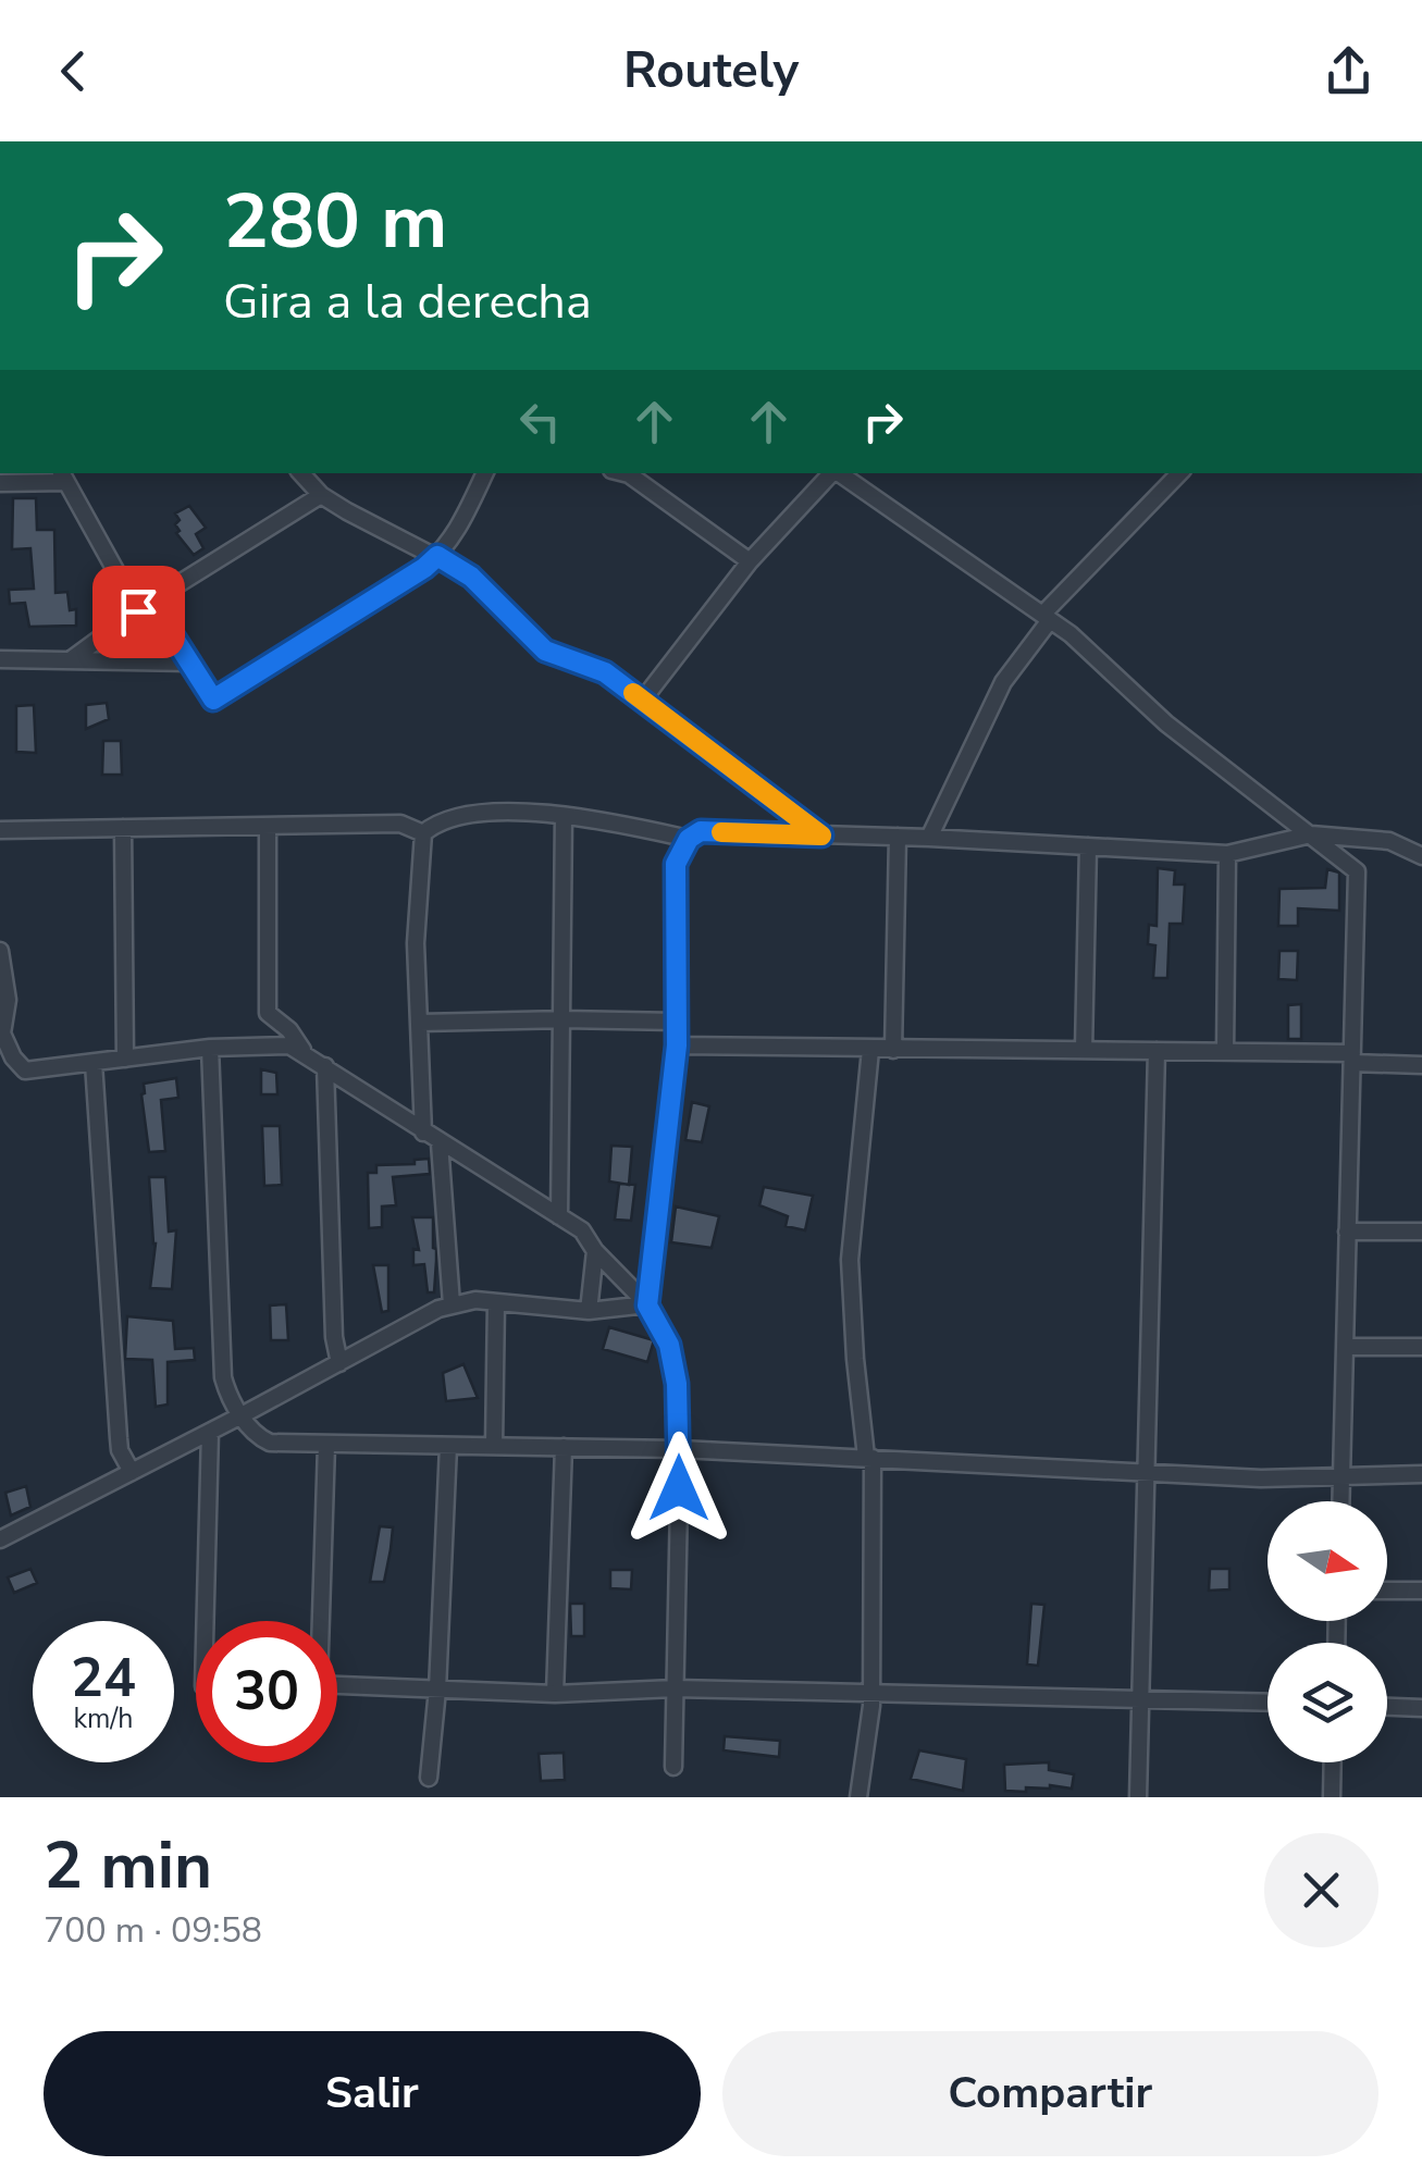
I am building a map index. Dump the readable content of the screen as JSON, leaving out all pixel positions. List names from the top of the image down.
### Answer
{
  "north": "right",
  "page": {
    "header": "Routely",
    "turn": ["280 m", "Gira a la derecha"],
    "speed": "24 km/h",
    "limit": "30",
    "heading": ["2 min", "700 m · 09:58"],
    "buttons": ["Salir", "Compartir"]
  }
}
